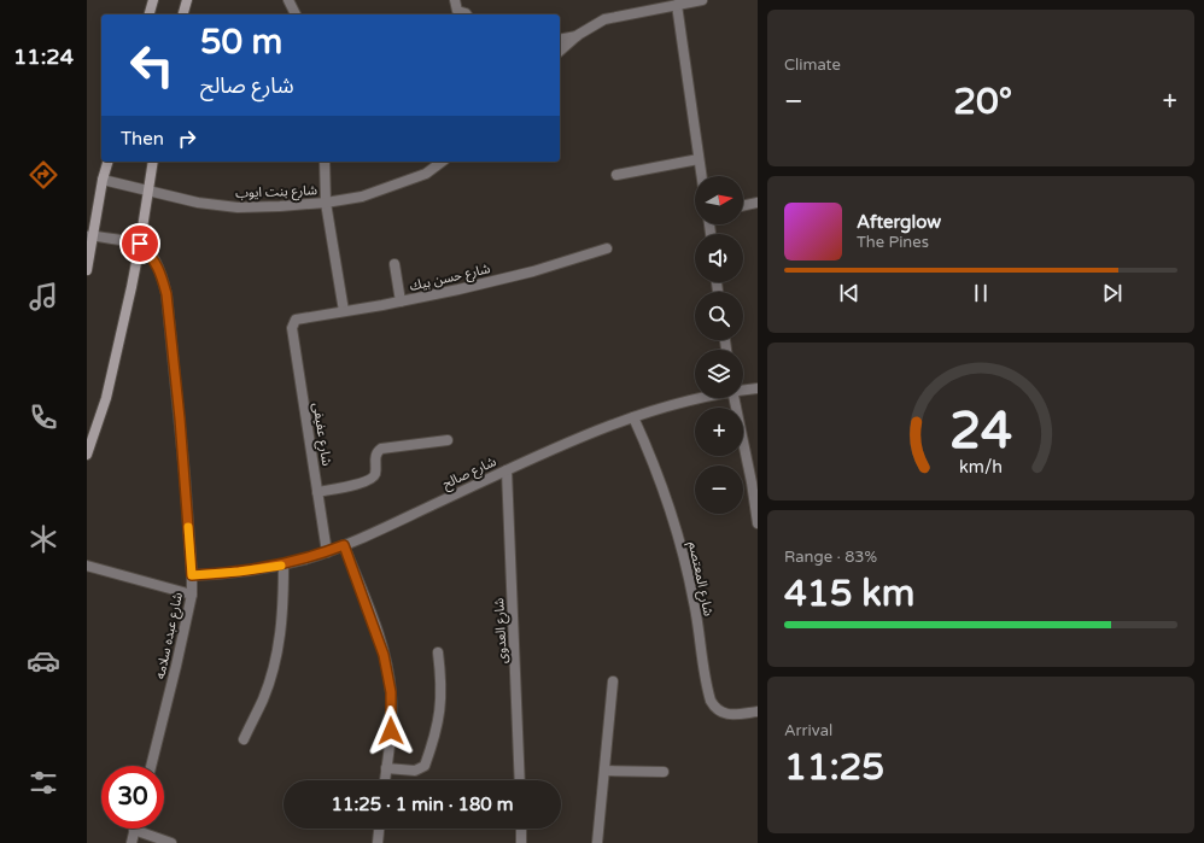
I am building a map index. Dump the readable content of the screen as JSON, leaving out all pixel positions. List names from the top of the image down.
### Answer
{
  "streets": {
    "street": [
      "شارع بنت ايوب",
      "شارع حسن بيك",
      "شارع عفيفى",
      "شارع صالح",
      "شارع المعتصم",
      "شارع العدوى",
      "شارع عبده سلامه"
    ]
  },
  "crossings": [
    ["شارع حسن بيك", "شارع عفيفى"],
    ["شارع عفيفى", "شارع صالح"],
    ["شارع صالح", "شارع المعتصم"],
    ["شارع صالح", "شارع العدوى"],
    ["شارع صالح", "شارع عبده سلامه"]
  ],
  "north": "right",
  "page": {
    "tabs": "11:24",
    "tile": [
      "Climate",
      ["Range · 83%", "415 km"],
      ["Arrival", "11:25"]
    ],
    "turn": ["50 m", "شارع صالح"],
    "heat": ["−", "20°", "+"],
    "then": "Then",
    "map_buttons": ["+", "−"],
    "song": ["Afterglow", "The Pines"],
    "limit": "30",
    "trip": "11:25 · 1 min · 180 m",
    "gauge": ["24", "km/h"]
  }
}
